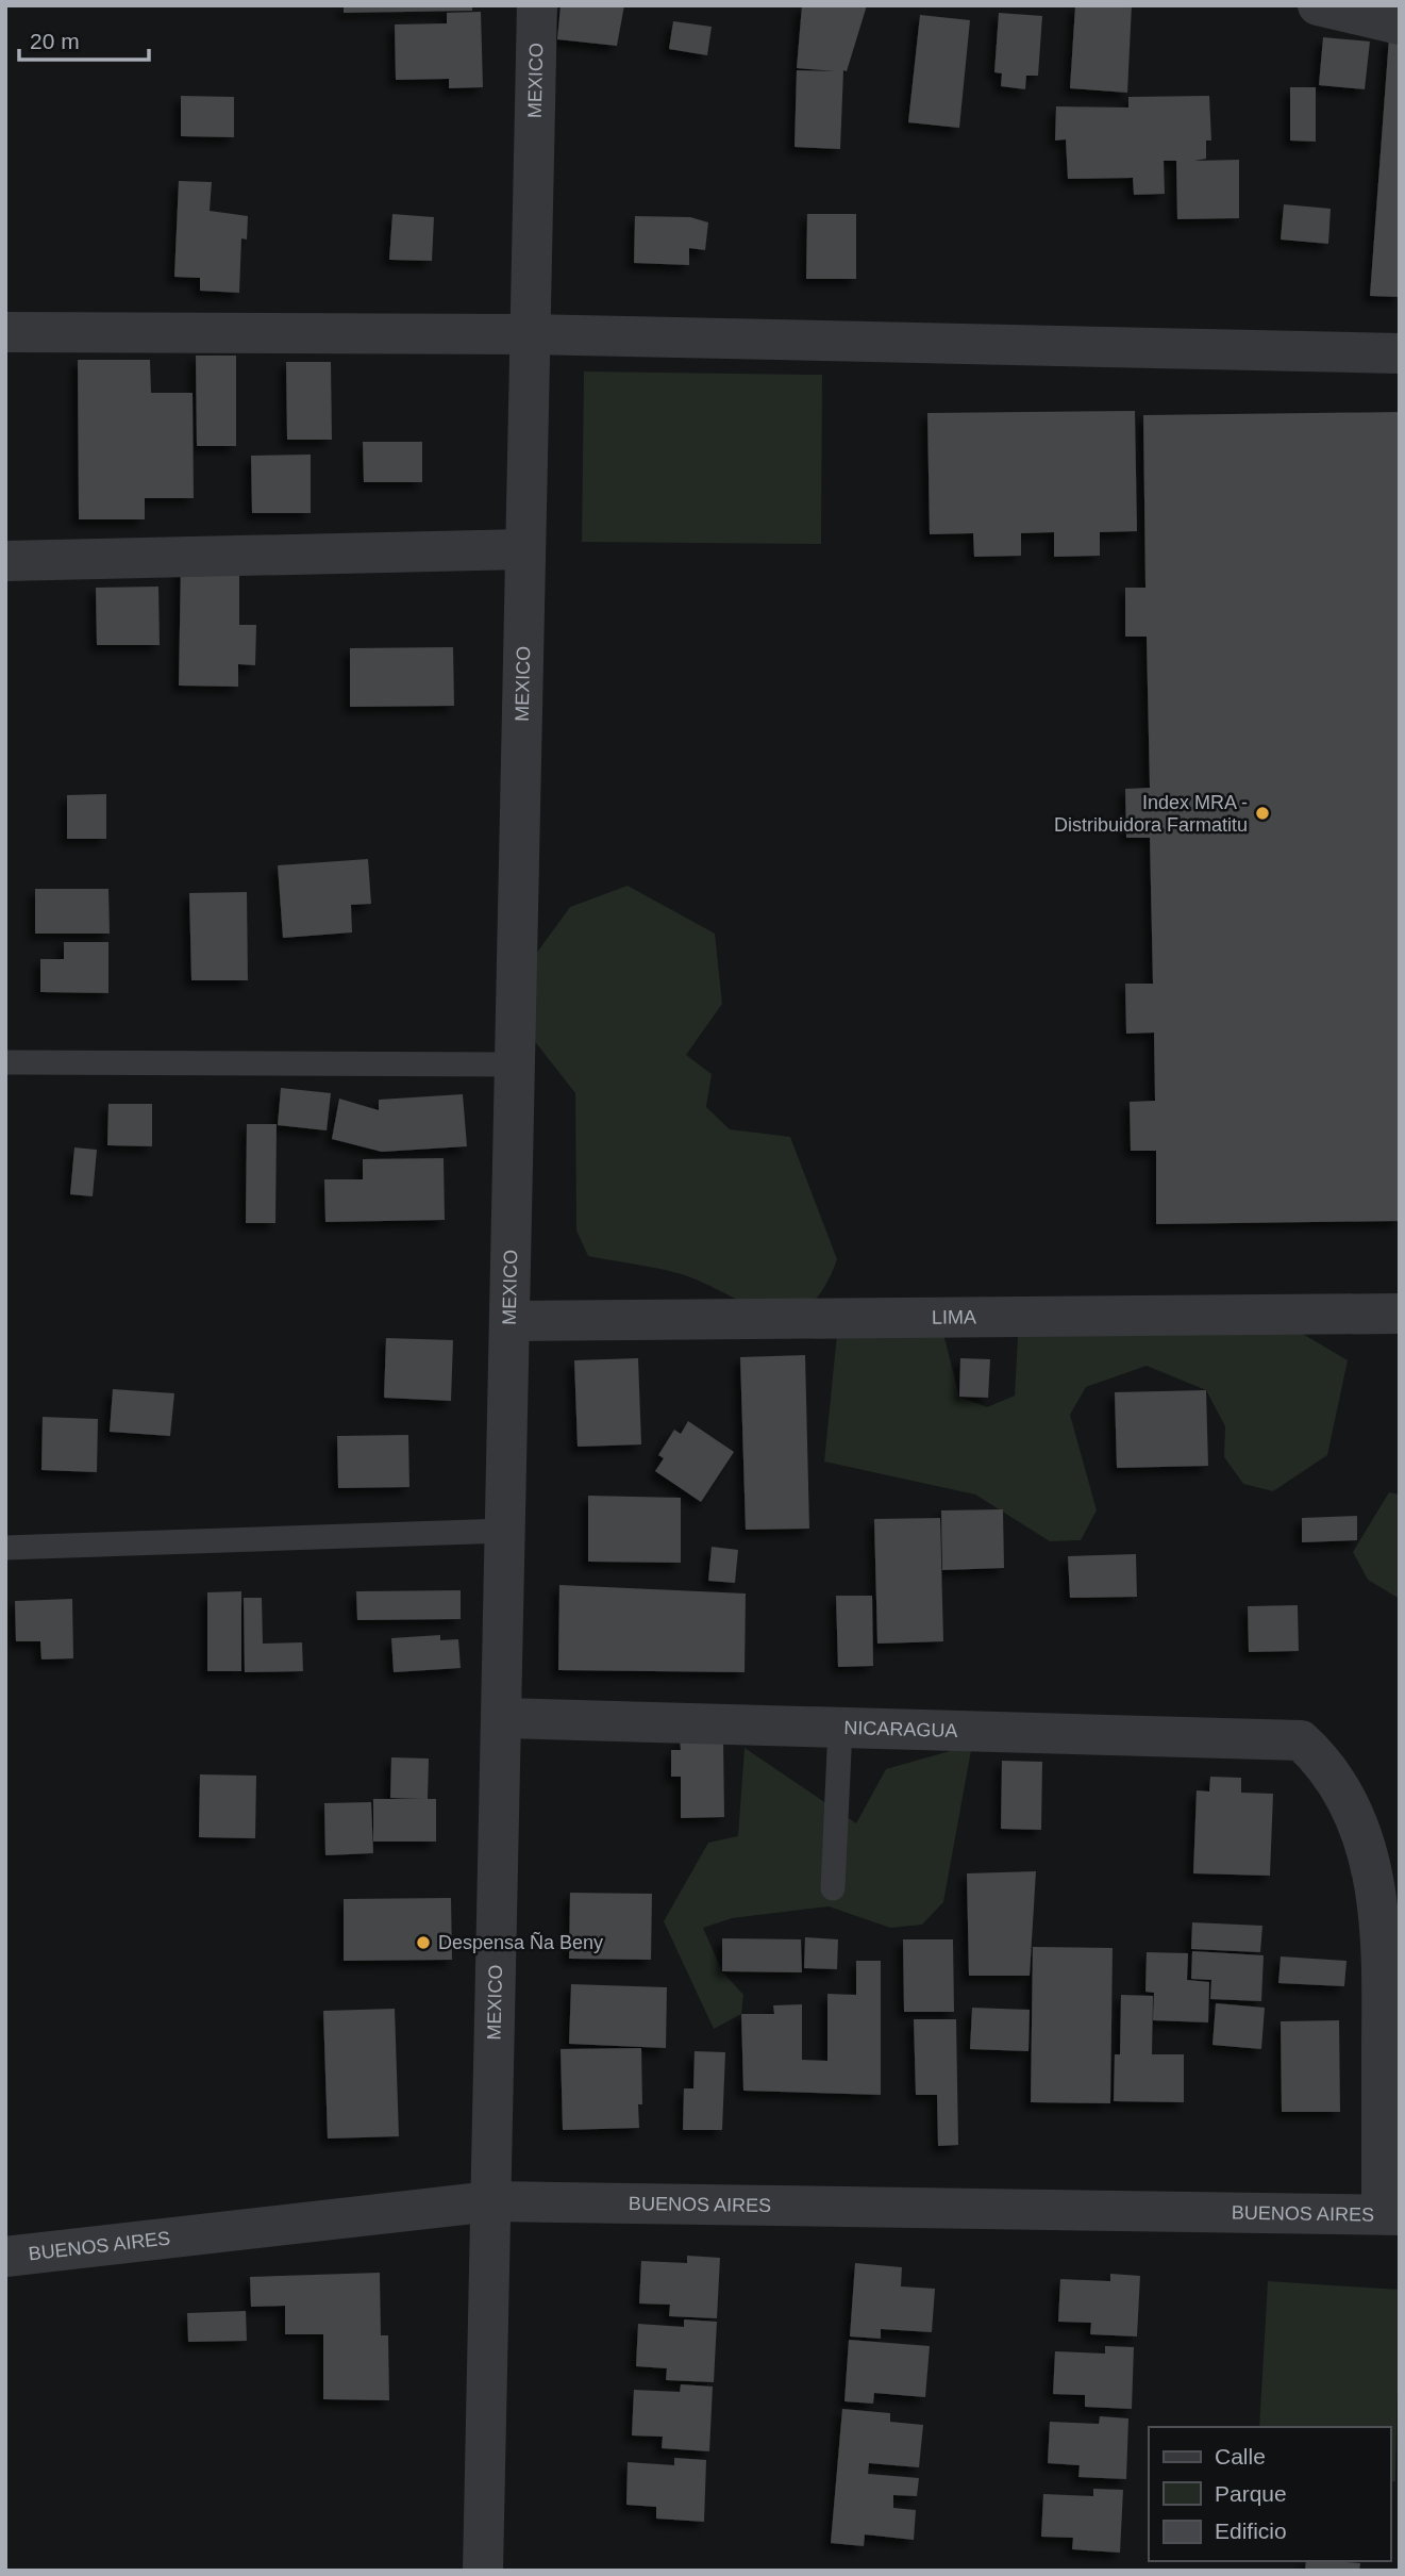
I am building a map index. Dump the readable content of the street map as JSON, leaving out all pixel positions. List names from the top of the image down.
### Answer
{
  "streets": {
    "street": [
      "MEXICO",
      "LIMA",
      "NICARAGUA",
      "BUENOS AIRES"
    ]
  },
  "crossings": [
    ["MEXICO", "LIMA"],
    ["MEXICO", "NICARAGUA"],
    ["MEXICO", "BUENOS AIRES"],
    ["NICARAGUA", "BUENOS AIRES"]
  ],
  "places": ["Index MRA - Distribuidora Farmatitu", "Despensa Ña Beny"],
  "legend": ["Calle", "Parque", "Edificio"],
  "scale_bar": "20 m"
}
